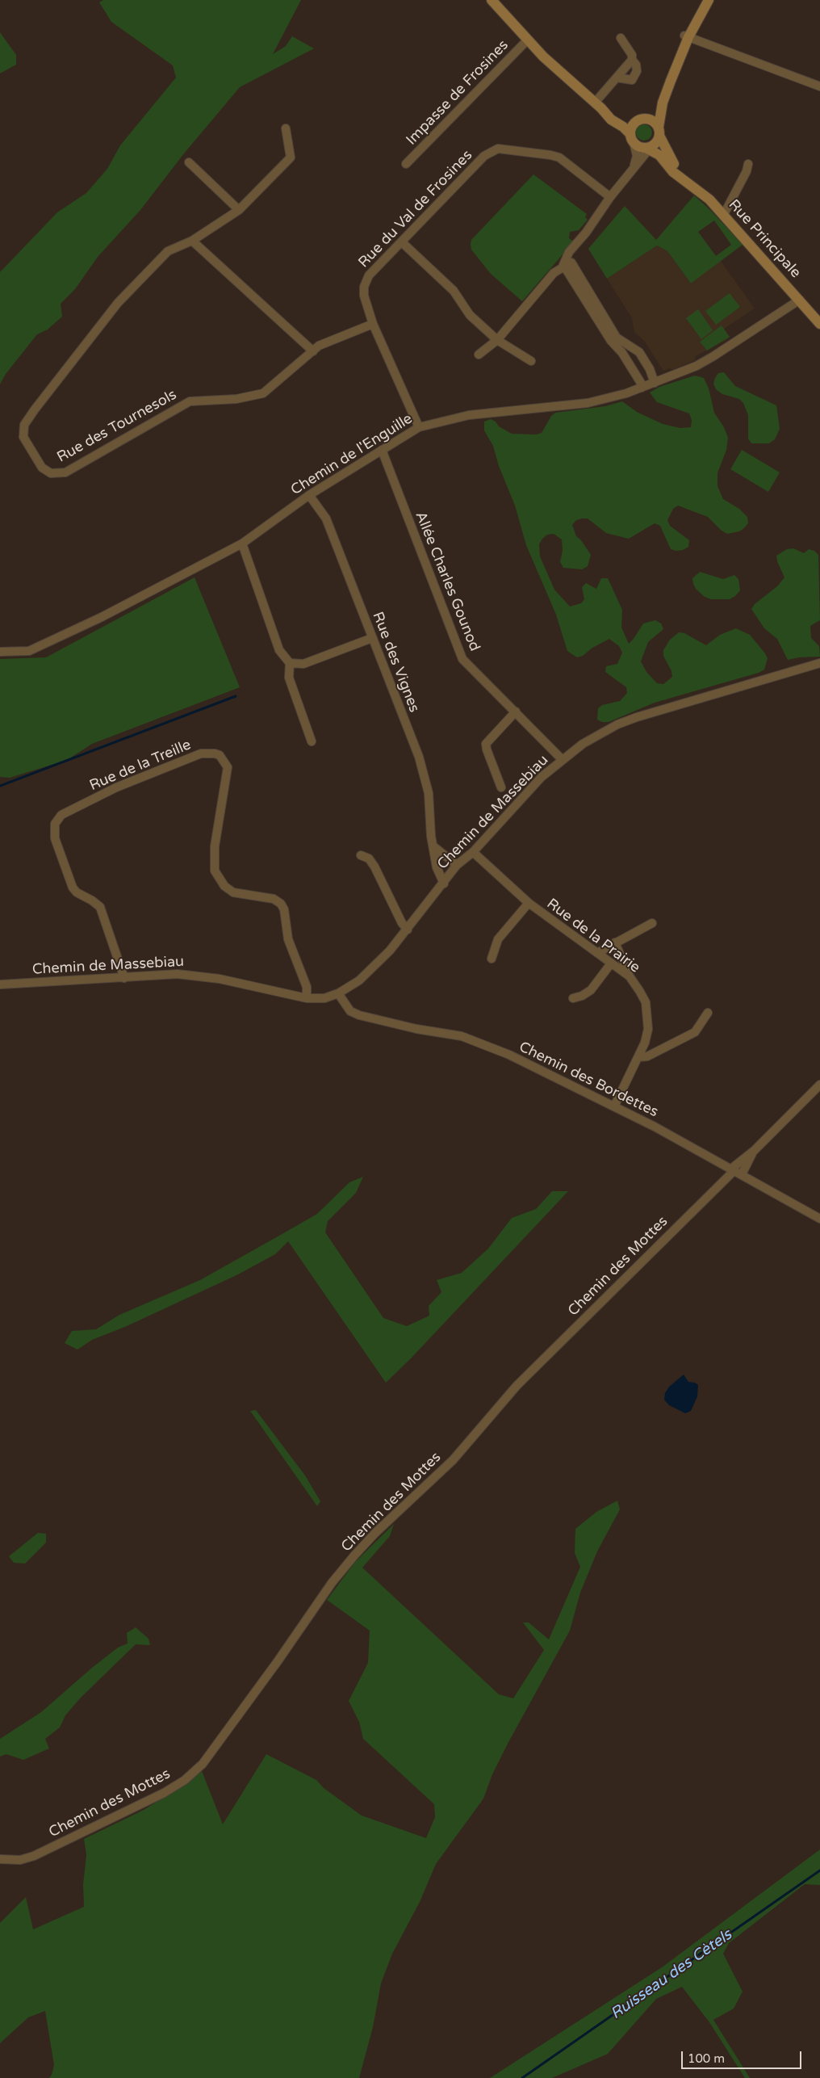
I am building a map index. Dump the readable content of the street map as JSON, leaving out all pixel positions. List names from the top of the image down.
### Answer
{
  "streets": {
    "main road": ["Rue Principale"],
    "street": [
      "Impasse de Frosines",
      "Rue du Val de Frosines",
      "Rue des Tournesols",
      "Chemin de l'Enguille",
      "Allée Charles Gounod",
      "Rue des Vignes",
      "Rue de la Treille",
      "Chemin de Massebiau",
      "Rue de la Prairie",
      "Chemin des Bordettes",
      "Chemin des Mottes"
    ]
  },
  "crossings": [
    ["Rue du Val de Frosines", "Chemin de l'Enguille"],
    ["Rue Principale", "Chemin de l'Enguille"],
    ["Chemin de l'Enguille", "Allée Charles Gounod"],
    ["Chemin de l'Enguille", "Rue des Vignes"],
    ["Allée Charles Gounod", "Chemin de Massebiau"],
    ["Rue des Vignes", "Chemin de Massebiau"],
    ["Rue de la Treille", "Chemin de Massebiau"],
    ["Chemin de Massebiau", "Rue de la Prairie"],
    ["Chemin de Massebiau", "Chemin des Bordettes"],
    ["Rue de la Prairie", "Chemin des Bordettes"],
    ["Chemin des Bordettes", "Chemin des Mottes"]
  ],
  "water": ["Ruisseau des Cètels"],
  "scale_bar": "100 m"
}
